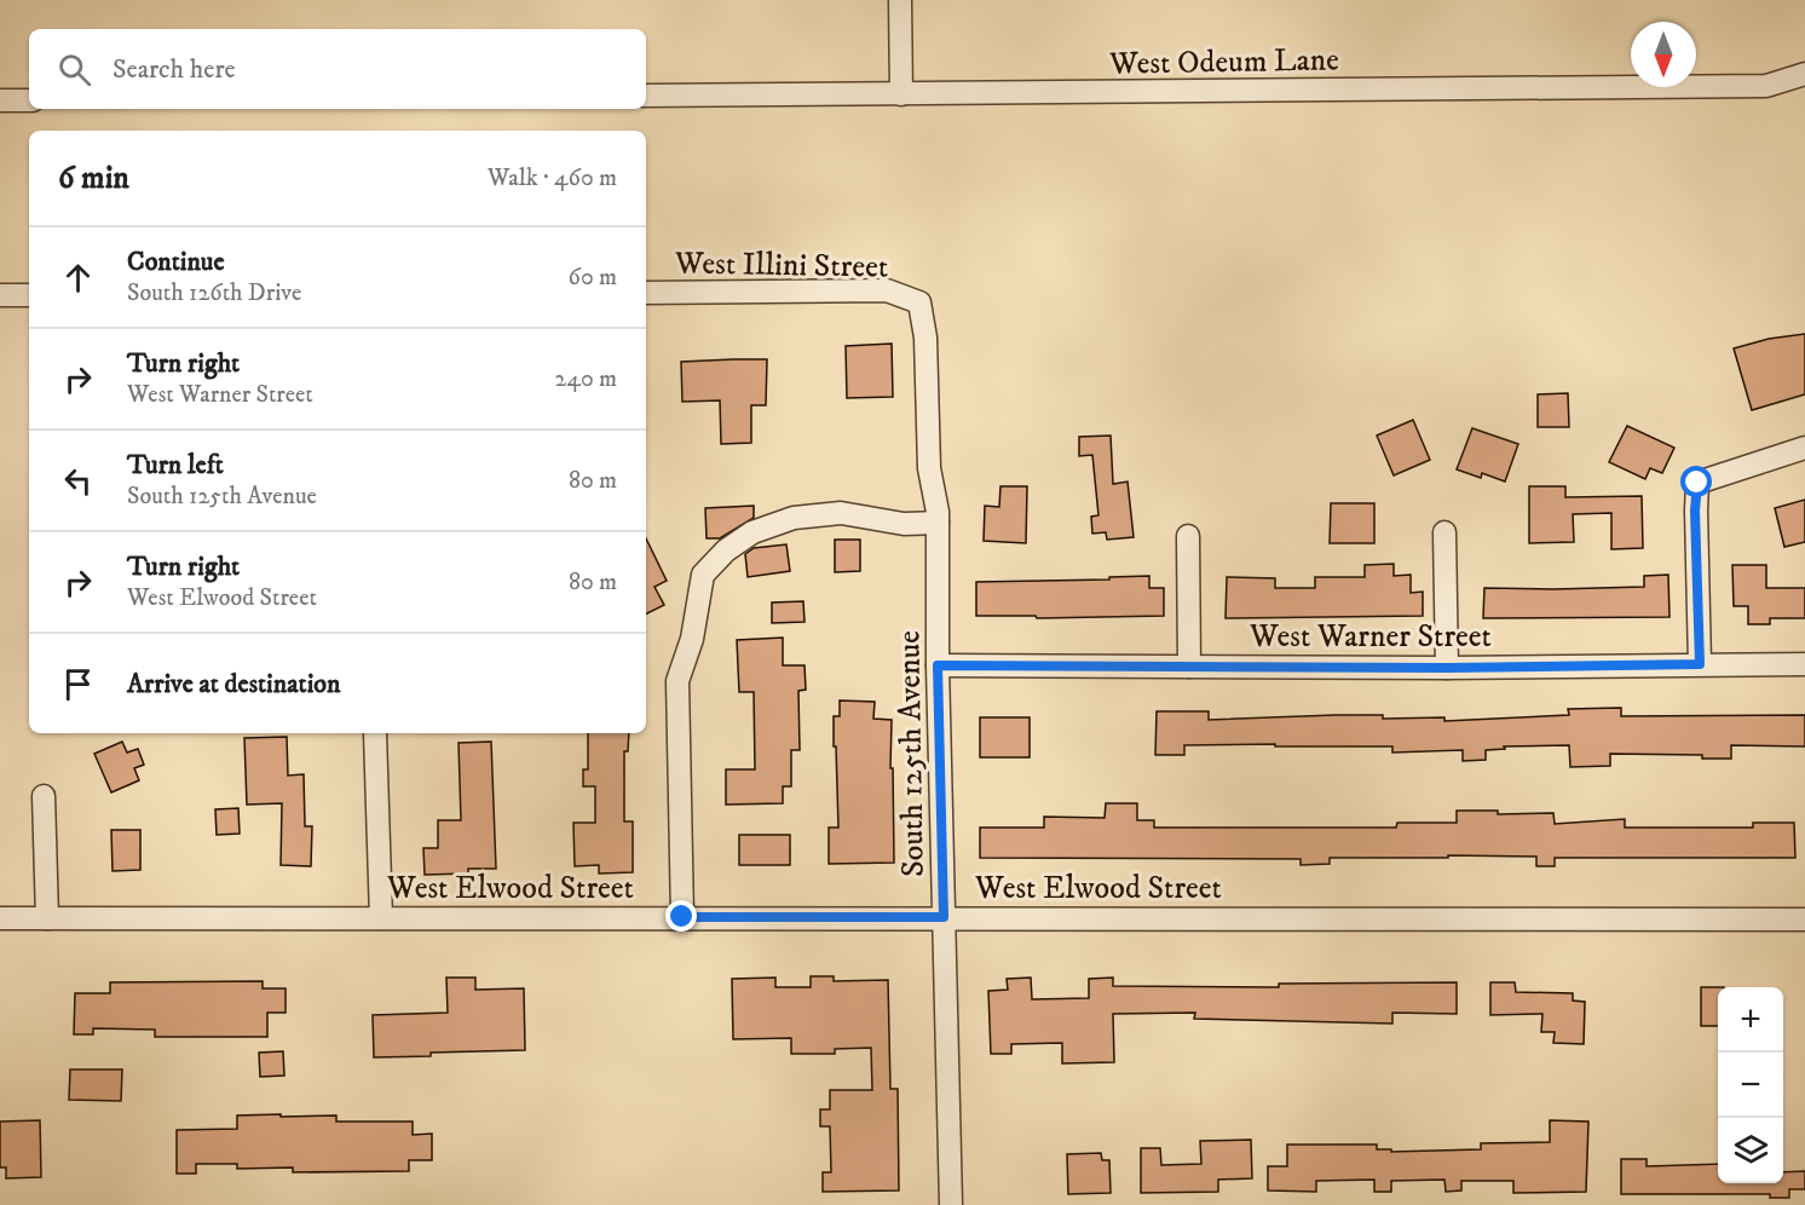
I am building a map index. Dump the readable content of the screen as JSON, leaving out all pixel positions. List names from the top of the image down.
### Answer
{
  "streets": {
    "street": [
      "West Odeum Lane",
      "West Illini Street",
      "West Warner Street",
      "South 125th Avenue",
      "West Elwood Street"
    ]
  },
  "crossings": [
    ["West Illini Street", "South 125th Avenue"],
    ["West Warner Street", "South 125th Avenue"],
    ["South 125th Avenue", "West Elwood Street"]
  ],
  "north": "bottom",
  "page": {
    "search": "Search here",
    "heading": ["6 min", "Walk · 460 m"],
    "list": [
      ["Continue", "South 126th Drive", "60 m"],
      ["Turn right", "West Warner Street", "240 m"],
      ["Turn left", "South 125th Avenue", "80 m"],
      ["Turn right", "West Elwood Street", "80 m"],
      "Arrive at destination"
    ],
    "map_buttons": ["+", "−"]
  }
}
